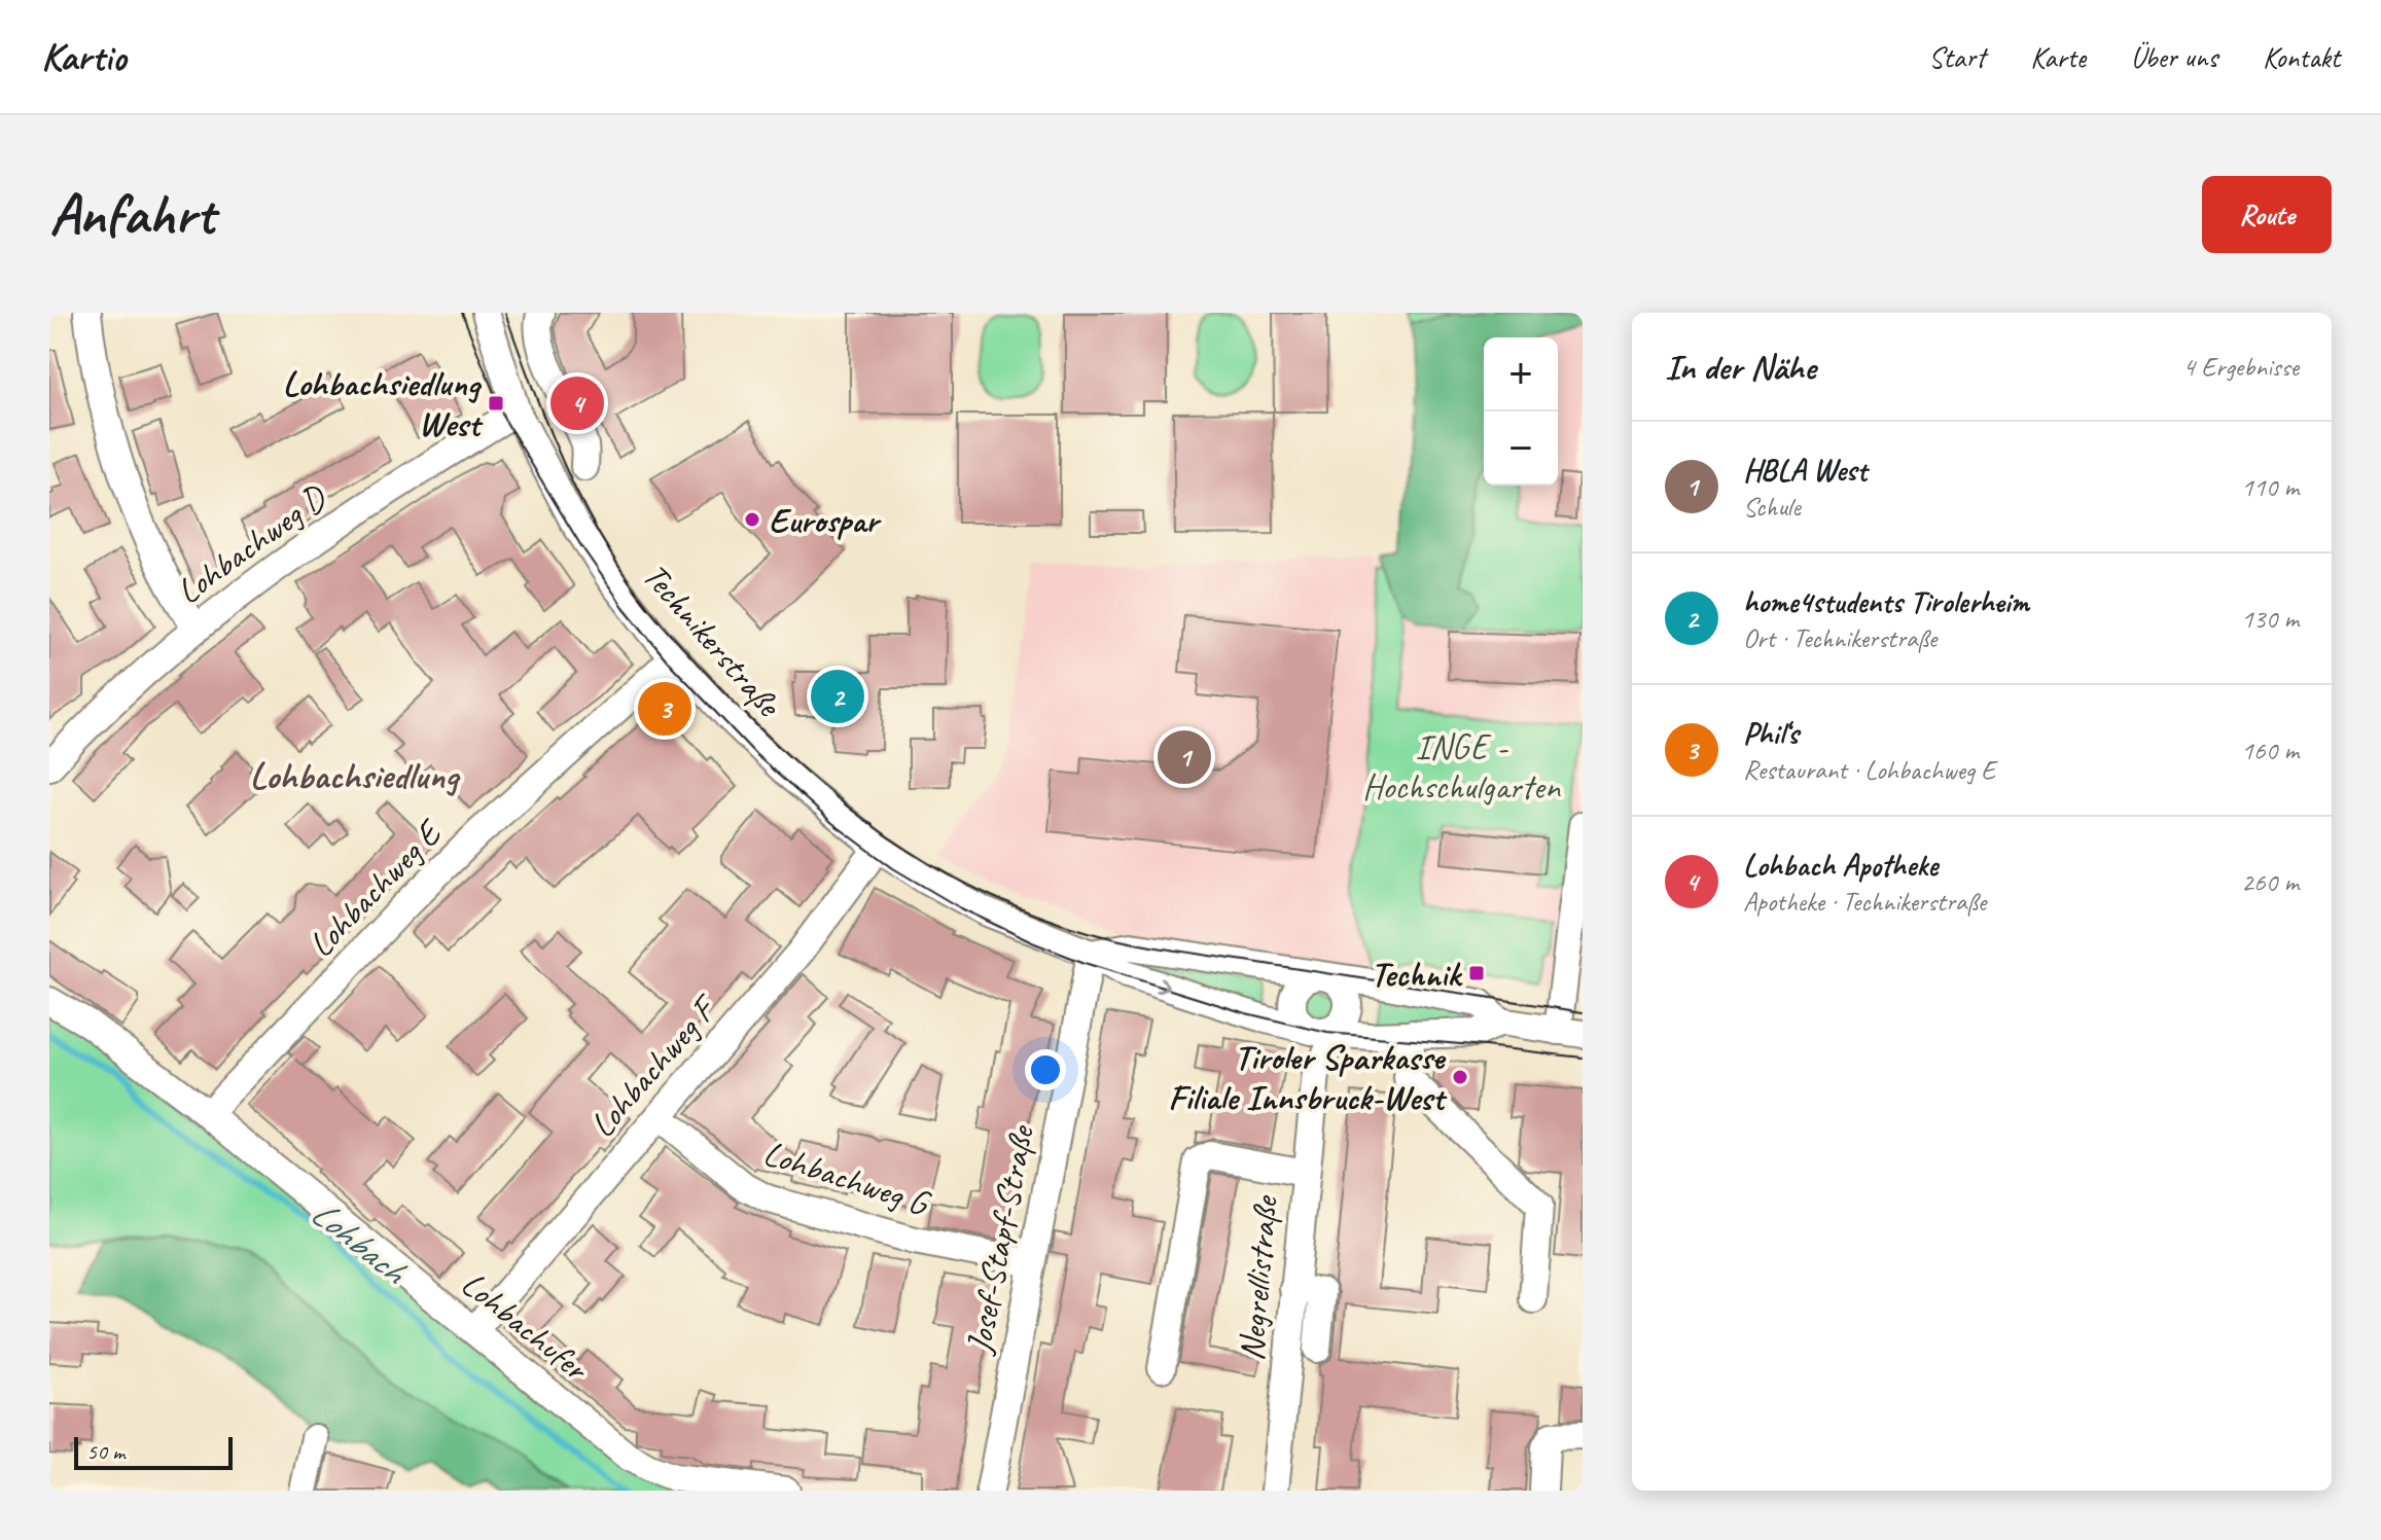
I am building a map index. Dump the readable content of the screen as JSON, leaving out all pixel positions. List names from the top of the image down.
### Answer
{
  "streets": {
    "street": [
      "Lohbachweg D",
      "Technikerstraße",
      "Lohbachweg E",
      "Lohbachweg F",
      "Lohbachweg G",
      "Josef-Stapf-Straße",
      "Negrellistraße",
      "Lohbachufer"
    ]
  },
  "crossings": [
    ["Lohbachweg D", "Technikerstraße"],
    ["Technikerstraße", "Lohbachweg E"],
    ["Technikerstraße", "Lohbachweg F"],
    ["Technikerstraße", "Josef-Stapf-Straße"],
    ["Technikerstraße", "Negrellistraße"],
    ["Lohbachweg E", "Lohbachufer"],
    ["Lohbachweg F", "Lohbachweg G"],
    ["Lohbachweg F", "Lohbachufer"],
    ["Lohbachweg G", "Josef-Stapf-Straße"]
  ],
  "districts": ["Lohbachsiedlung"],
  "water": ["Lohbach"],
  "parks": ["INGE - Hochschulgarten"],
  "places": {
    "transit": ["Lohbachsiedlung West", "Technik"],
    "other": ["Eurospar", "Tiroler Sparkasse Filiale Innsbruck-West"]
  },
  "scale_bar": "50 m",
  "page": {
    "header": "Kartio",
    "nav": [
      "Start",
      "Karte",
      "Über uns",
      "Kontakt"
    ],
    "buttons": "Route",
    "title": "Anfahrt",
    "heading": ["In der Nähe", "4 Ergebnisse"],
    "map_buttons": ["+", "−"],
    "pins": [
      "4",
      "2",
      "3",
      "1"
    ],
    "list": [
      {
        "mark": "1",
        "name": "HBLA West",
        "note": "Schule",
        "value": "110 m"
      },
      {
        "mark": "2",
        "name": "home4students Tirolerheim",
        "note": "Ort · Technikerstraße",
        "value": "130 m"
      },
      {
        "mark": "3",
        "name": "Phil‘s",
        "note": "Restaurant · Lohbachweg E",
        "value": "160 m"
      },
      {
        "mark": "4",
        "name": "Lohbach Apotheke",
        "note": "Apotheke · Technikerstraße",
        "value": "260 m"
      }
    ],
    "scale": "50 m"
  }
}
